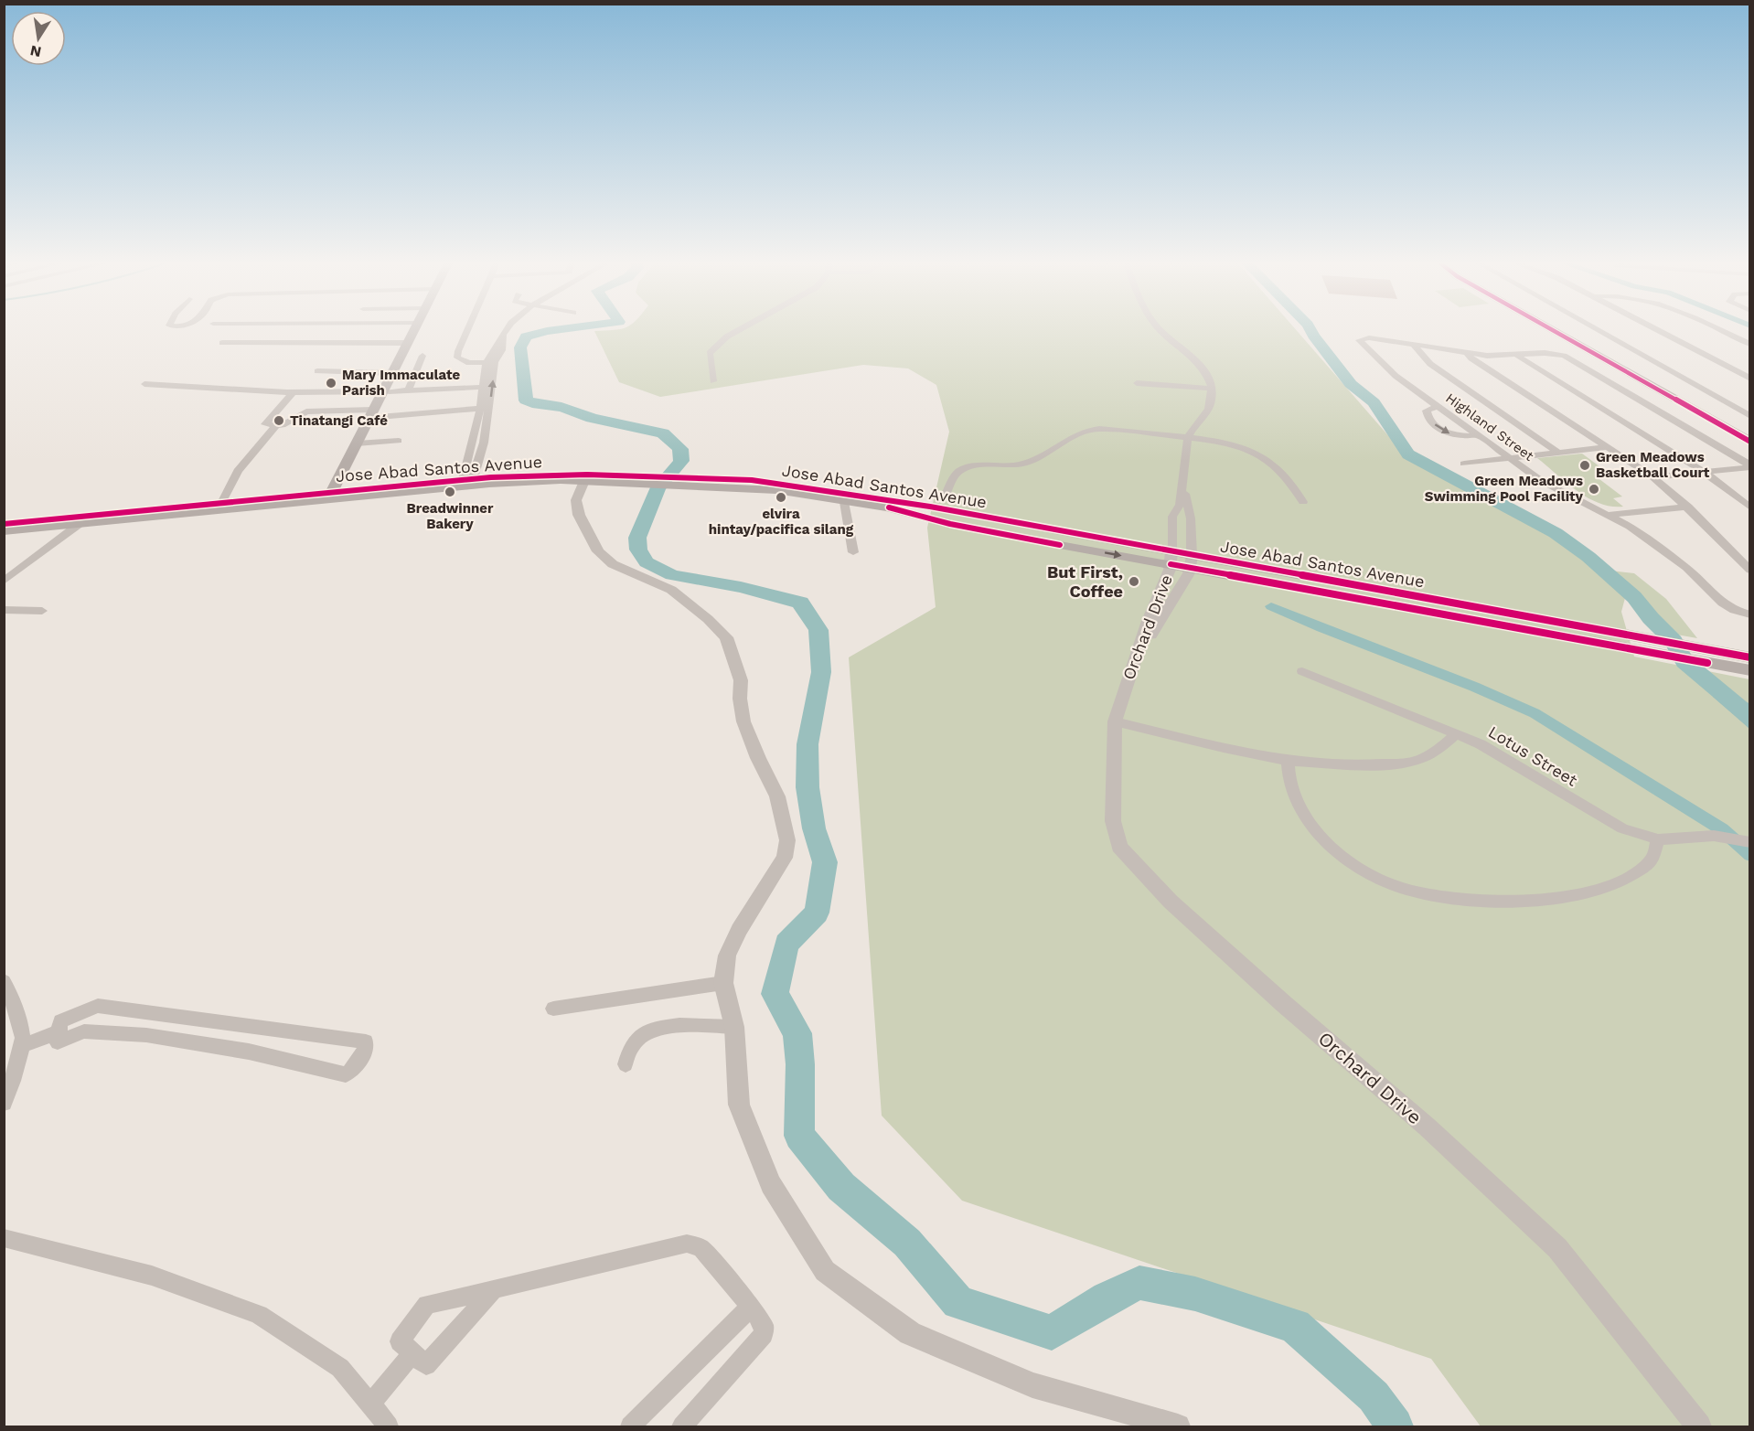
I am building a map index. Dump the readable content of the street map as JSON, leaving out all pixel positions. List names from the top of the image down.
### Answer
{
  "streets": {
    "main road": ["Jose Abad Santos Avenue"],
    "street": ["Highland Street", "Orchard Drive", "Lotus Street"]
  },
  "crossings": [
    ["Jose Abad Santos Avenue", "Orchard Drive"]
  ],
  "places": [
    "Mary Immaculate Parish",
    "Tinatangi Café",
    "Green Meadows Basketball Court",
    "Green Meadows Swimming Pool Facility",
    "Breadwinner Bakery",
    "elvira hintay/pacifica silang",
    "But First, Coffee"
  ],
  "north": "bottom"
}
